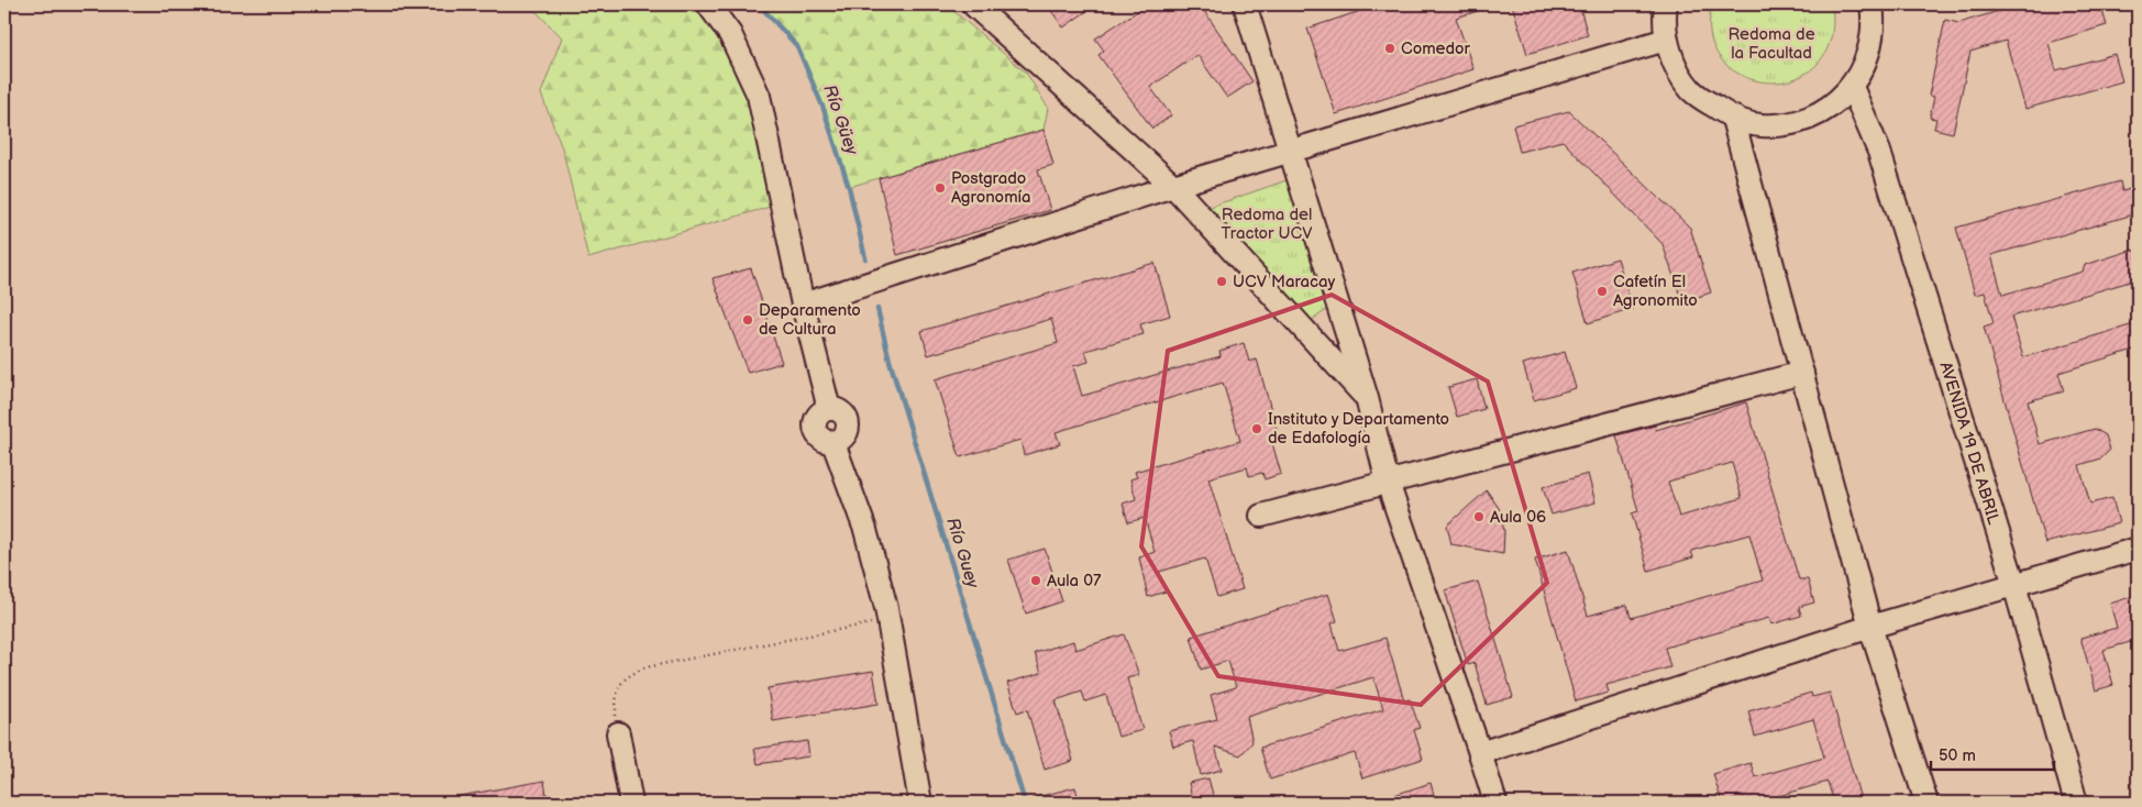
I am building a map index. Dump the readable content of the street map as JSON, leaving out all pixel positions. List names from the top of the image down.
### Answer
{
  "streets": {
    "lane": ["AVENIDA 19 DE ABRIL"]
  },
  "water": ["Río Güey", "Río Guey"],
  "parks": ["Redoma de la Facultad", "Redoma del Tractor UCV"],
  "places": [
    "Comedor",
    "Postgrado Agronomía",
    "UCV Maracay",
    "Cafetín El Agronomito",
    "Deparamento de Cultura",
    "Instituto y Departamento de Edafología",
    "Aula 06",
    "Aula 07"
  ],
  "scale_bar": "50 m"
}
